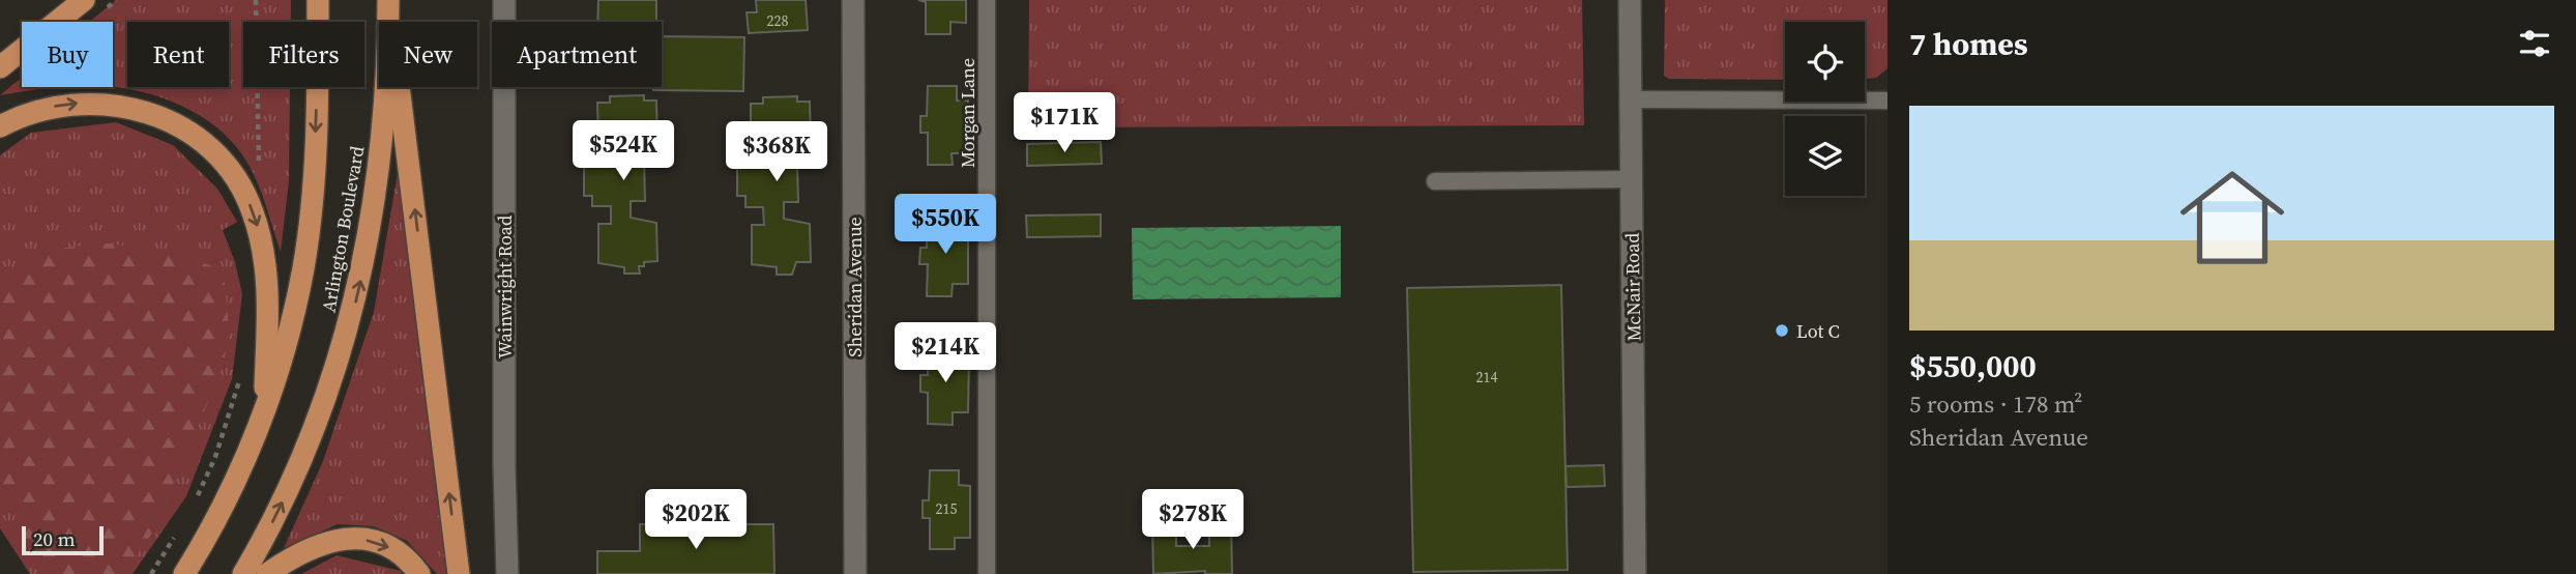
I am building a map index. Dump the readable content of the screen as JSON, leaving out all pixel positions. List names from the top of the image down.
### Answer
{
  "streets": {
    "highway": ["Arlington Boulevard"],
    "street": ["Wainwright Road", "Sheridan Avenue", "McNair Road"],
    "lane": ["Morgan Lane"]
  },
  "places": ["Lot C"],
  "house_numbers": ["228", "214", "215"],
  "scale_bar": "20 m",
  "page": {
    "heading": "7 homes",
    "chip": [
      "Buy",
      "Rent",
      "Filters",
      "New",
      "Apartment"
    ],
    "list": [
      {
        "name": "$550,000",
        "note": "5 rooms · 178 m² · Sheridan Avenue"
      }
    ],
    "price": [
      "$171K",
      "$524K",
      "$368K",
      "$550K",
      "$214K",
      "$202K",
      "$278K"
    ],
    "scale": "20 m"
  }
}
